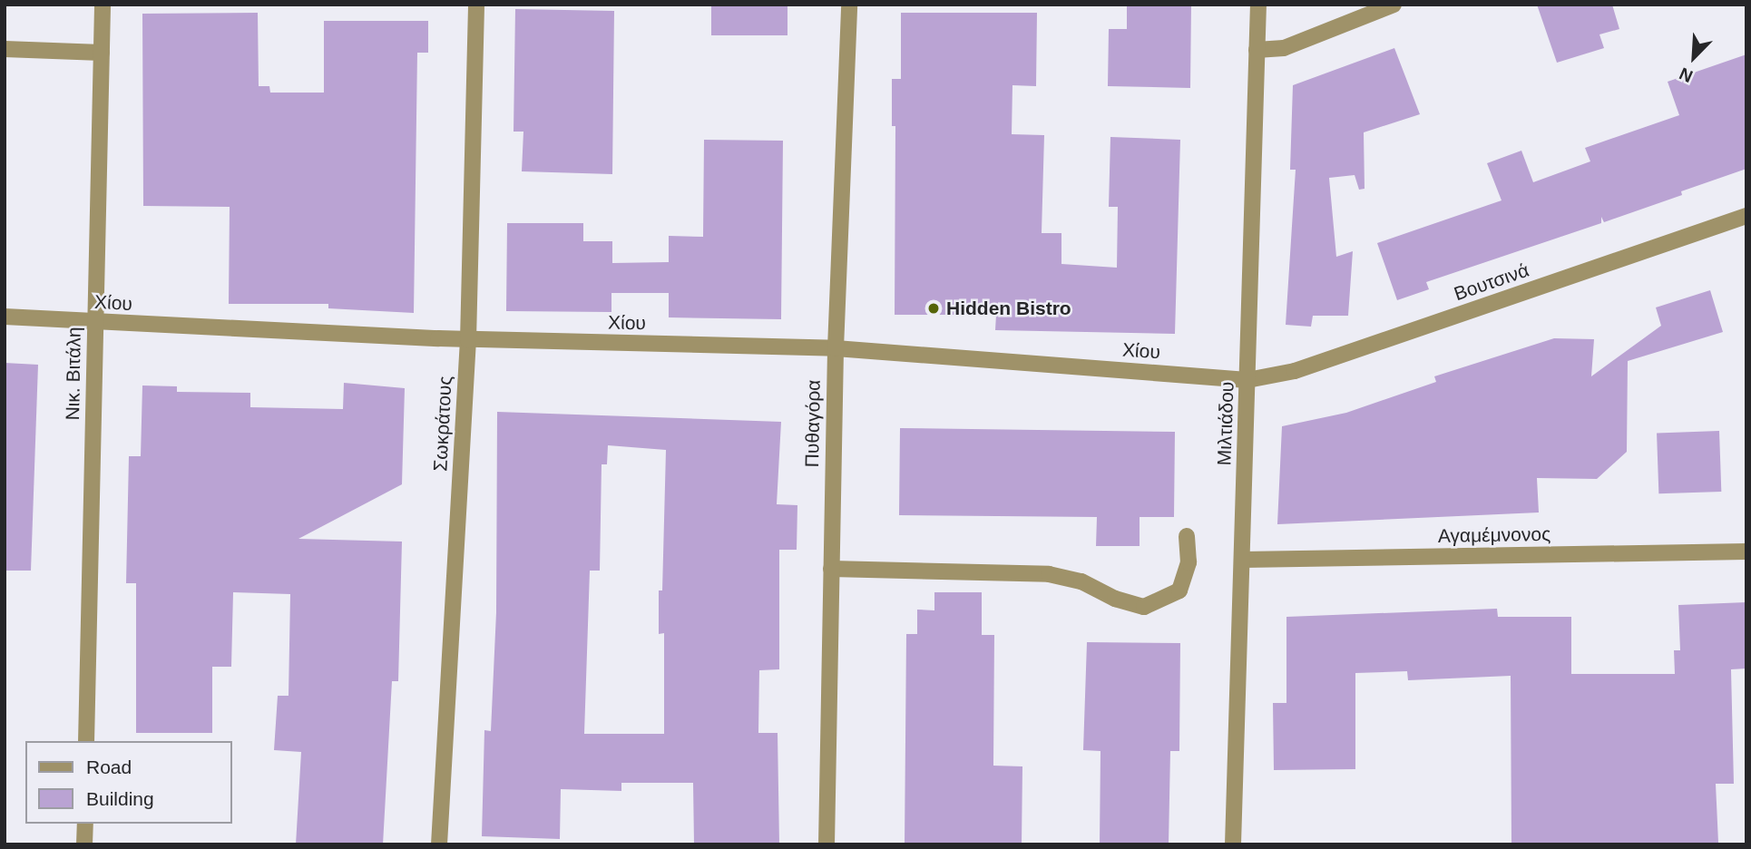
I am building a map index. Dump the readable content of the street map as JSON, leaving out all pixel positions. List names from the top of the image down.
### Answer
{
  "streets": {
    "street": [
      "Βουτσινά",
      "Χίου",
      "Νικ. Βιτάλη",
      "Σωκράτους",
      "Πυθαγόρα",
      "Μιλτιάδου",
      "Αγαμέμνονος"
    ]
  },
  "crossings": [
    ["Βουτσινά", "Χίου"],
    ["Βουτσινά", "Μιλτιάδου"],
    ["Χίου", "Νικ. Βιτάλη"],
    ["Χίου", "Σωκράτους"],
    ["Χίου", "Πυθαγόρα"],
    ["Χίου", "Μιλτιάδου"],
    ["Μιλτιάδου", "Αγαμέμνονος"]
  ],
  "places": ["Hidden Bistro"],
  "legend": ["Road", "Building"],
  "north": "bottom left"
}
